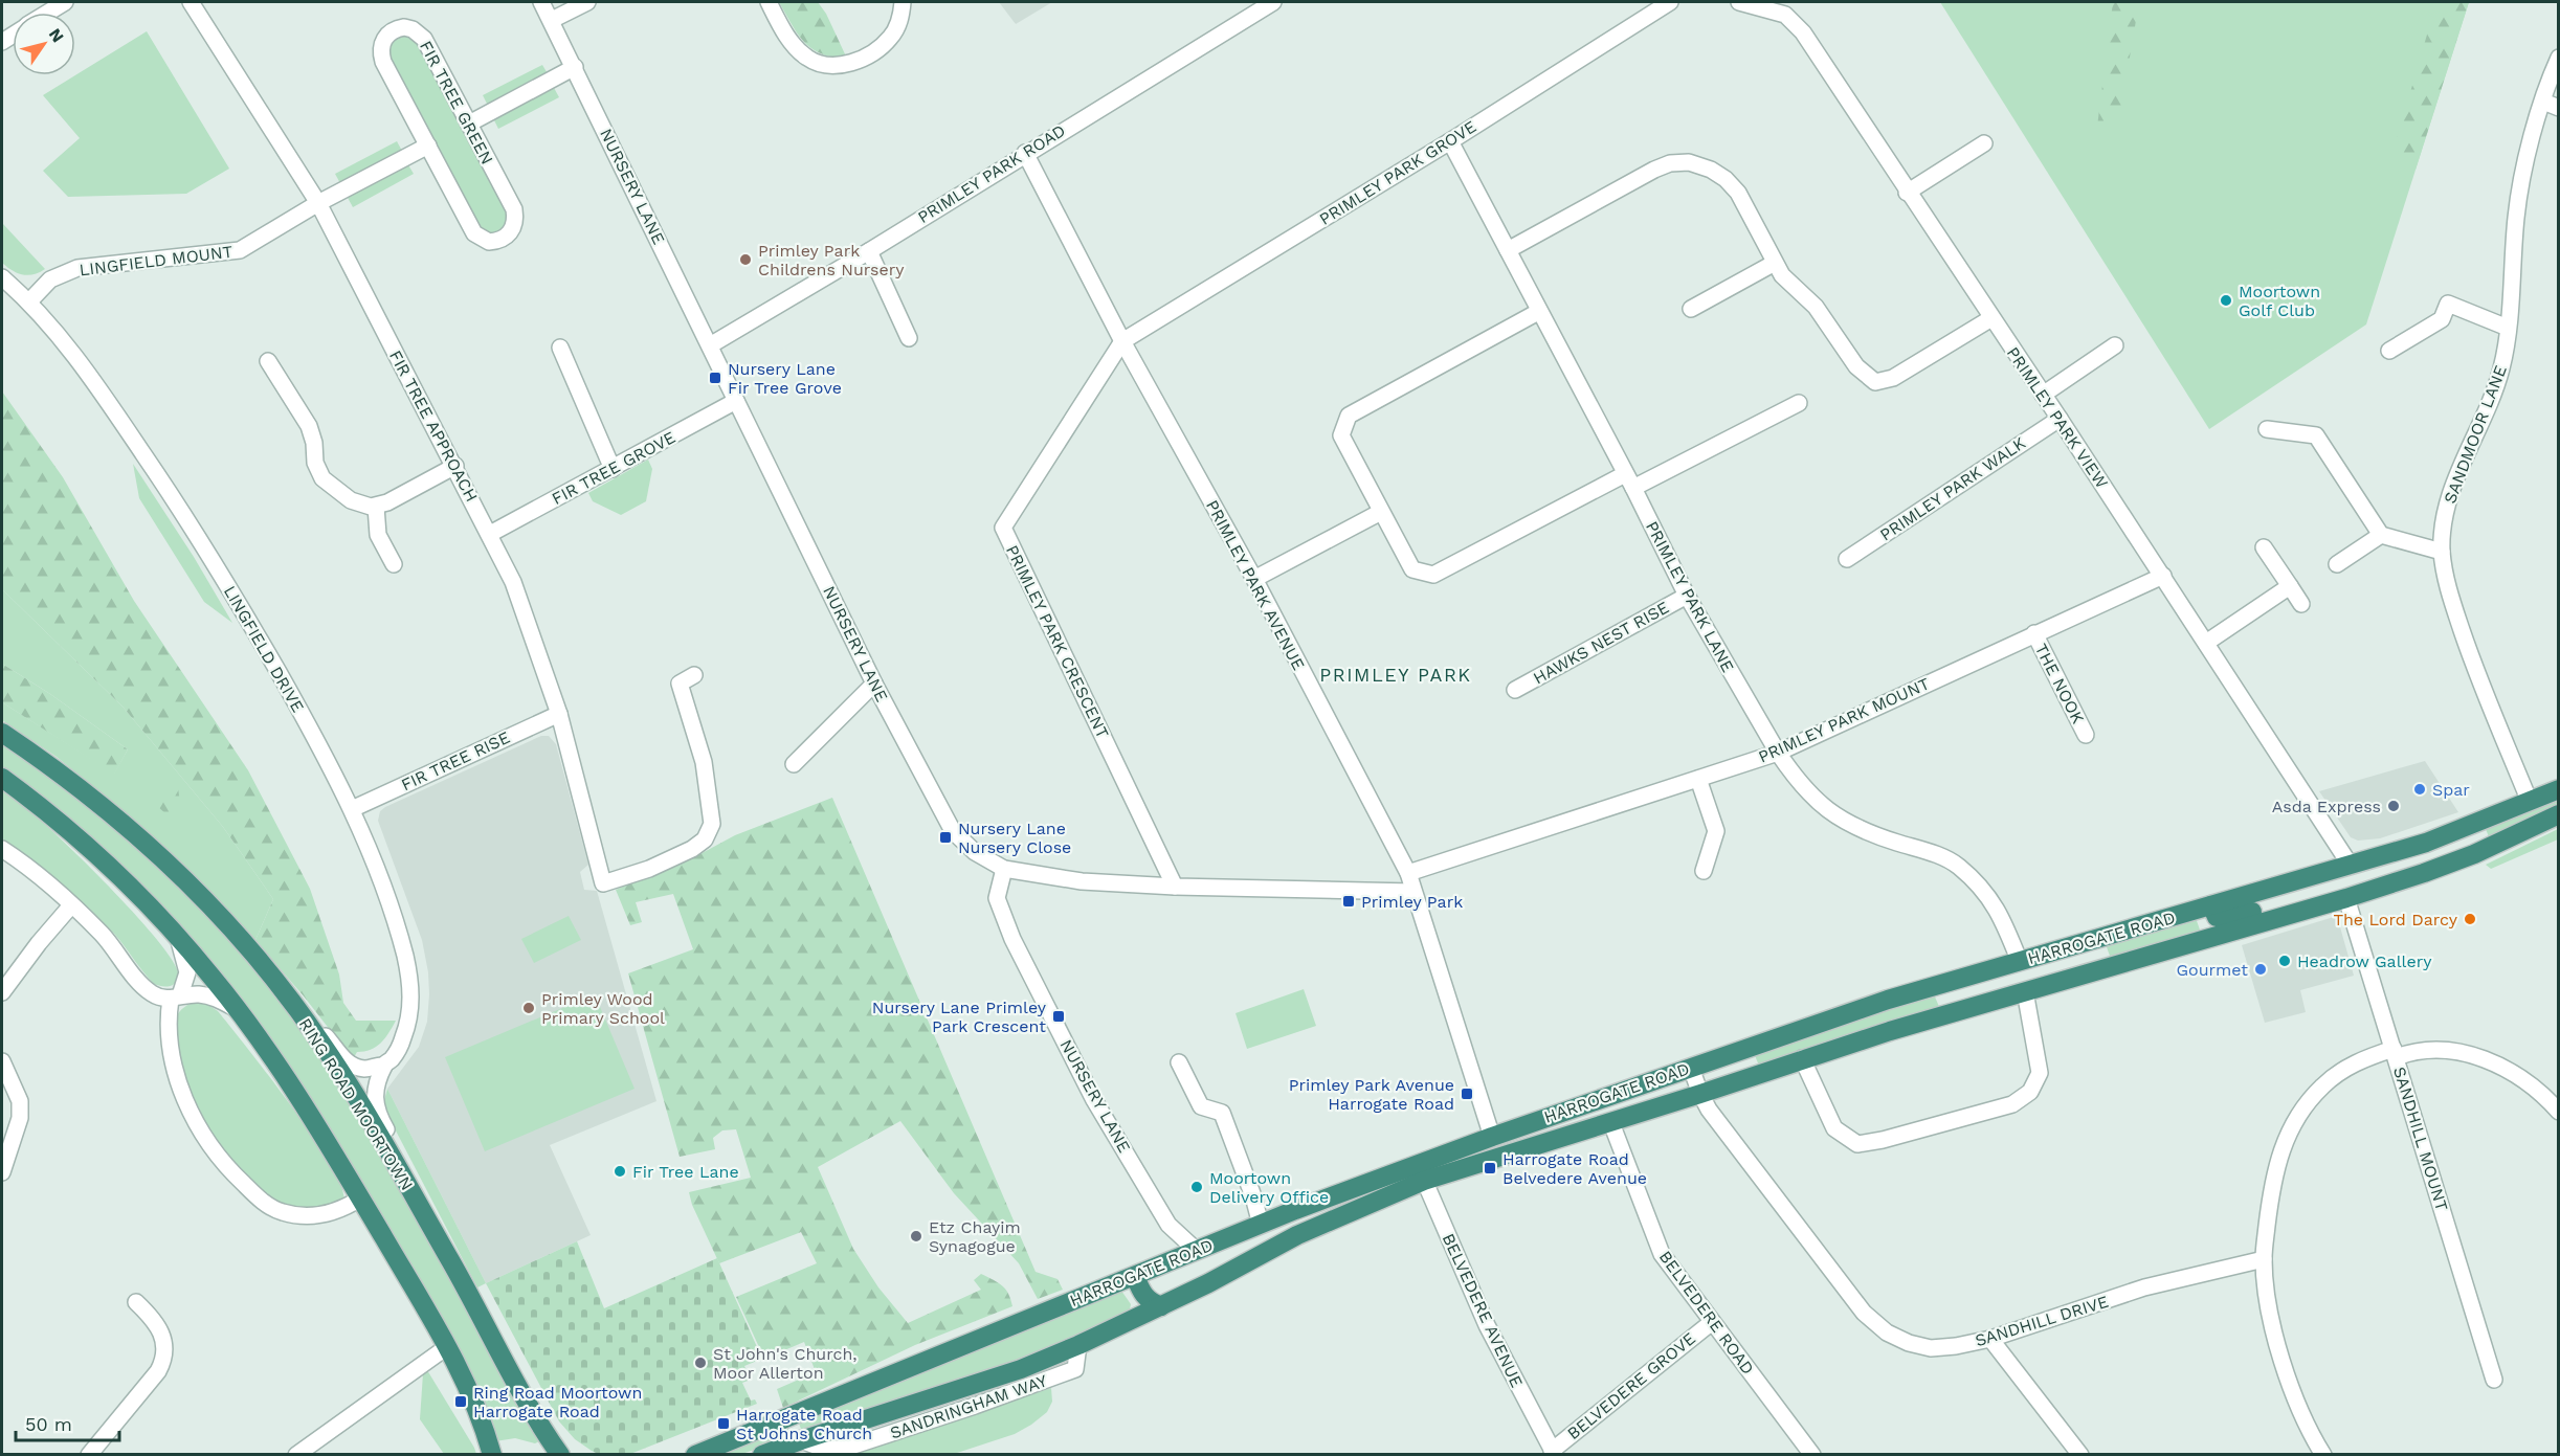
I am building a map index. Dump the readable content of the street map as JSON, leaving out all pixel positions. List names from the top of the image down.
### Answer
{
  "streets": {
    "highway": ["HARROGATE ROAD", "RING ROAD MOORTOWN"],
    "street": [
      "FIR TREE GREEN",
      "PRIMLEY PARK GROVE",
      "PRIMLEY PARK ROAD",
      "NURSERY LANE",
      "LINGFIELD MOUNT",
      "PRIMLEY PARK VIEW",
      "FIR TREE APPROACH",
      "SANDMOOR LANE",
      "FIR TREE GROVE",
      "PRIMLEY PARK WALK",
      "PRIMLEY PARK AVENUE",
      "PRIMLEY PARK LANE",
      "PRIMLEY PARK CRESCENT",
      "HAWKS NEST RISE",
      "LINGFIELD DRIVE",
      "THE NOOK",
      "PRIMLEY PARK MOUNT",
      "FIR TREE RISE",
      "SANDHILL MOUNT",
      "BELVEDERE AVENUE",
      "BELVEDERE ROAD",
      "SANDHILL DRIVE",
      "BELVEDERE GROVE"
    ]
  },
  "crossings": [
    ["FIR TREE GREEN", "LINGFIELD MOUNT"],
    ["PRIMLEY PARK GROVE", "PRIMLEY PARK AVENUE"],
    ["PRIMLEY PARK GROVE", "PRIMLEY PARK LANE"],
    ["PRIMLEY PARK GROVE", "PRIMLEY PARK CRESCENT"],
    ["PRIMLEY PARK ROAD", "NURSERY LANE"],
    ["PRIMLEY PARK ROAD", "PRIMLEY PARK AVENUE"],
    ["NURSERY LANE", "FIR TREE GROVE"],
    ["NURSERY LANE", "HARROGATE ROAD"],
    ["LINGFIELD MOUNT", "FIR TREE APPROACH"],
    ["LINGFIELD MOUNT", "LINGFIELD DRIVE"],
    ["PRIMLEY PARK VIEW", "PRIMLEY PARK WALK"],
    ["PRIMLEY PARK VIEW", "PRIMLEY PARK MOUNT"],
    ["PRIMLEY PARK VIEW", "HARROGATE ROAD"],
    ["FIR TREE APPROACH", "FIR TREE GROVE"],
    ["FIR TREE APPROACH", "FIR TREE RISE"],
    ["SANDMOOR LANE", "HARROGATE ROAD"],
    ["PRIMLEY PARK AVENUE", "PRIMLEY PARK CRESCENT"],
    ["PRIMLEY PARK AVENUE", "PRIMLEY PARK MOUNT"],
    ["PRIMLEY PARK AVENUE", "HARROGATE ROAD"],
    ["PRIMLEY PARK LANE", "HAWKS NEST RISE"],
    ["PRIMLEY PARK LANE", "PRIMLEY PARK MOUNT"],
    ["PRIMLEY PARK LANE", "HARROGATE ROAD"],
    ["LINGFIELD DRIVE", "FIR TREE RISE"],
    ["LINGFIELD DRIVE", "RING ROAD MOORTOWN"],
    ["THE NOOK", "PRIMLEY PARK MOUNT"],
    ["HARROGATE ROAD", "SANDHILL MOUNT"],
    ["HARROGATE ROAD", "BELVEDERE AVENUE"],
    ["HARROGATE ROAD", "BELVEDERE ROAD"],
    ["HARROGATE ROAD", "SANDHILL DRIVE"],
    ["BELVEDERE AVENUE", "BELVEDERE GROVE"],
    ["BELVEDERE ROAD", "BELVEDERE GROVE"]
  ],
  "districts": ["PRIMLEY PARK"],
  "places": {
    "other": [
      "Primley Park Childrens Nursery",
      "Moortown Golf Club",
      "Spar",
      "Asda Express",
      "The Lord Darcy",
      "Headrow Gallery",
      "Gourmet",
      "Primley Wood Primary School",
      "Fir Tree Lane",
      "Moortown Delivery Office",
      "Etz Chayim Synagogue",
      "St John's Church, Moor Allerton"
    ],
    "transit": [
      "Nursery Lane Fir Tree Grove",
      "Nursery Lane Nursery Close",
      "Primley Park",
      "Nursery Lane Primley Park Crescent",
      "Primley Park Avenue Harrogate Road",
      "Harrogate Road Belvedere Avenue",
      "Ring Road Moortown Harrogate Road",
      "Harrogate Road St Johns Church"
    ]
  },
  "scale_bar": "50 m",
  "north": "top right"
}
